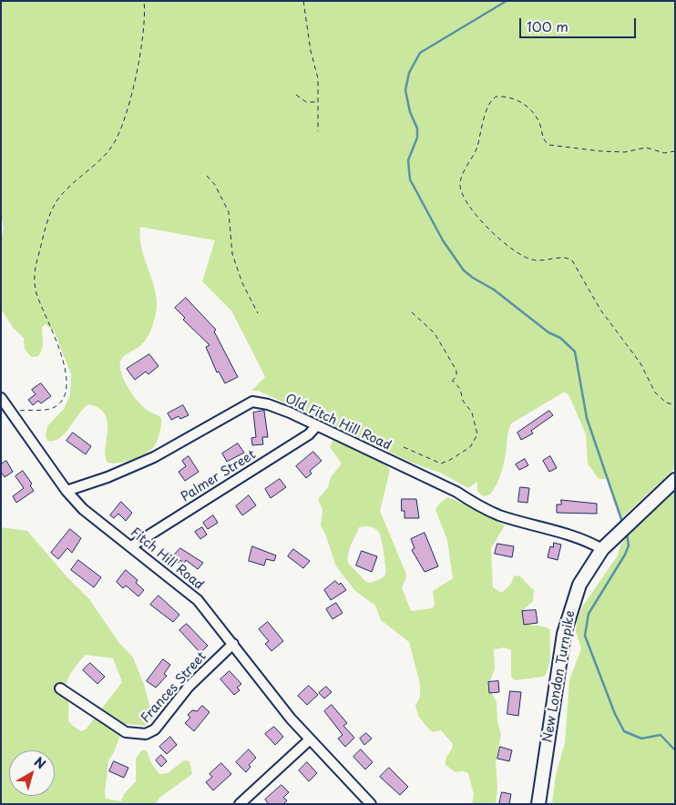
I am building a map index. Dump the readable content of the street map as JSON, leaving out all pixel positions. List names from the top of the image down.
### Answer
{
  "streets": {
    "main road": ["New London Turnpike"],
    "street": [
      "Old Fitch Hill Road",
      "Palmer Street",
      "Fitch Hill Road",
      "Frances Street"
    ]
  },
  "crossings": [
    ["Old Fitch Hill Road", "Palmer Street"],
    ["Old Fitch Hill Road", "Fitch Hill Road"],
    ["Old Fitch Hill Road", "New London Turnpike"],
    ["Palmer Street", "Fitch Hill Road"],
    ["Fitch Hill Road", "Frances Street"]
  ],
  "scale_bar": "100 m",
  "north": "top right"
}
